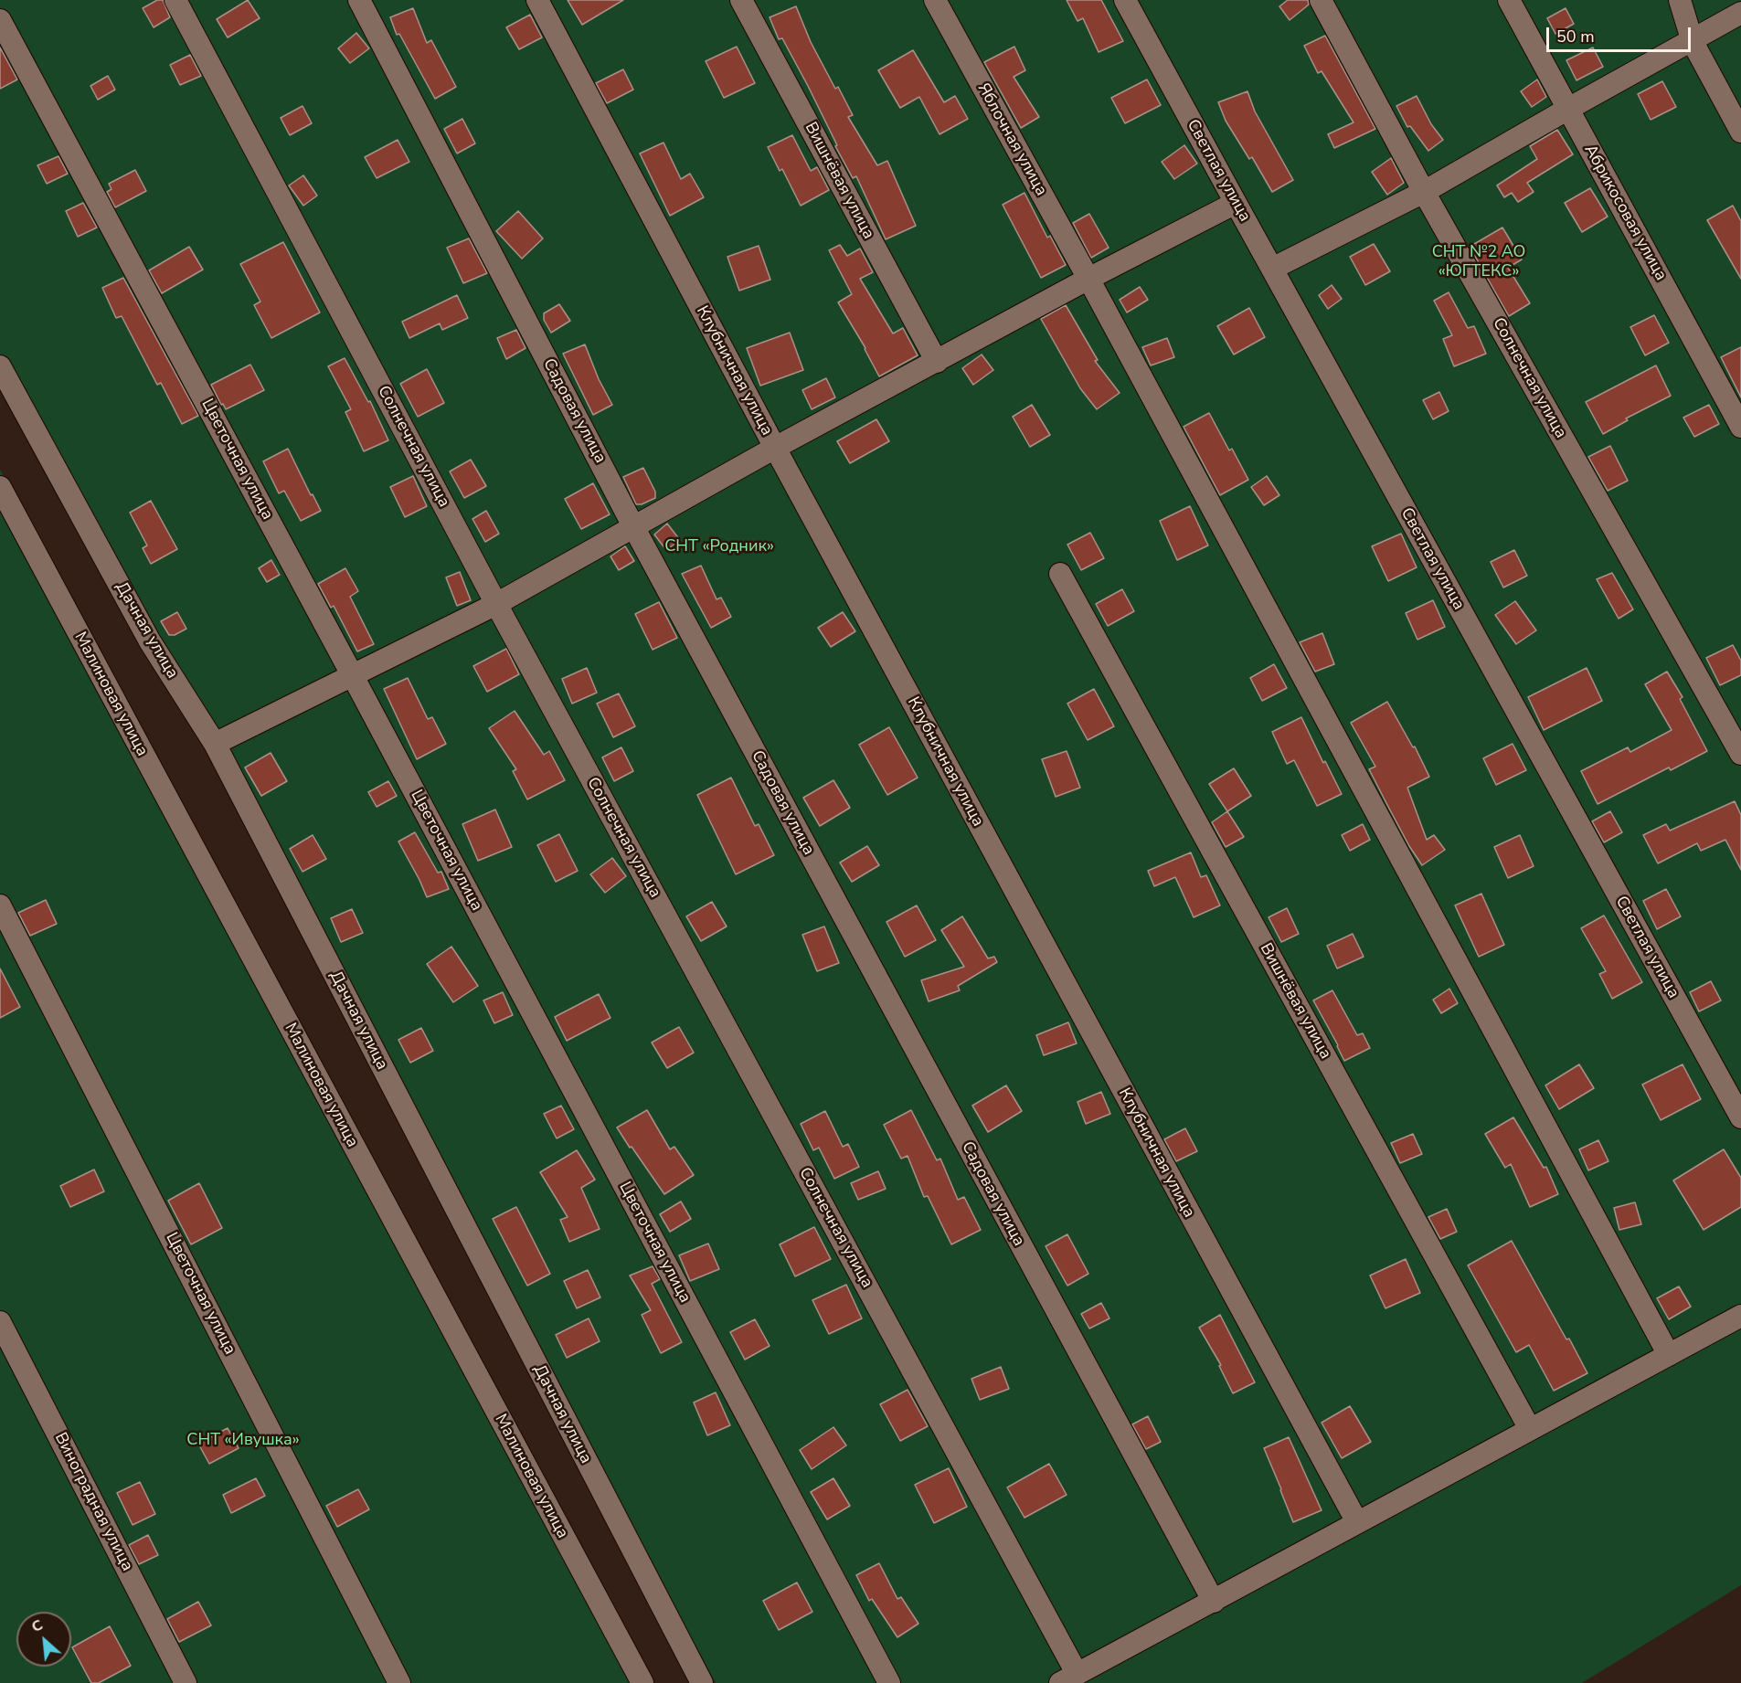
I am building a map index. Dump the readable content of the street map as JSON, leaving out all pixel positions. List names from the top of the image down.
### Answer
{
  "streets": {
    "street": [
      "Яблочная улица",
      "Светлая улица",
      "Вишнёвая улица",
      "Абрикосовая улица",
      "Клубничная улица",
      "Солнечная улица",
      "Садовая улица",
      "Цветочная улица",
      "Дачная улица",
      "Малиновая улица",
      "Виноградная улица"
    ]
  },
  "parks": ["СНТ №2 АО «ЮГТЕКС»", "СНТ «Родник»", "СНТ «Ивушка»"],
  "scale_bar": "50 m",
  "north": "top left"
}
